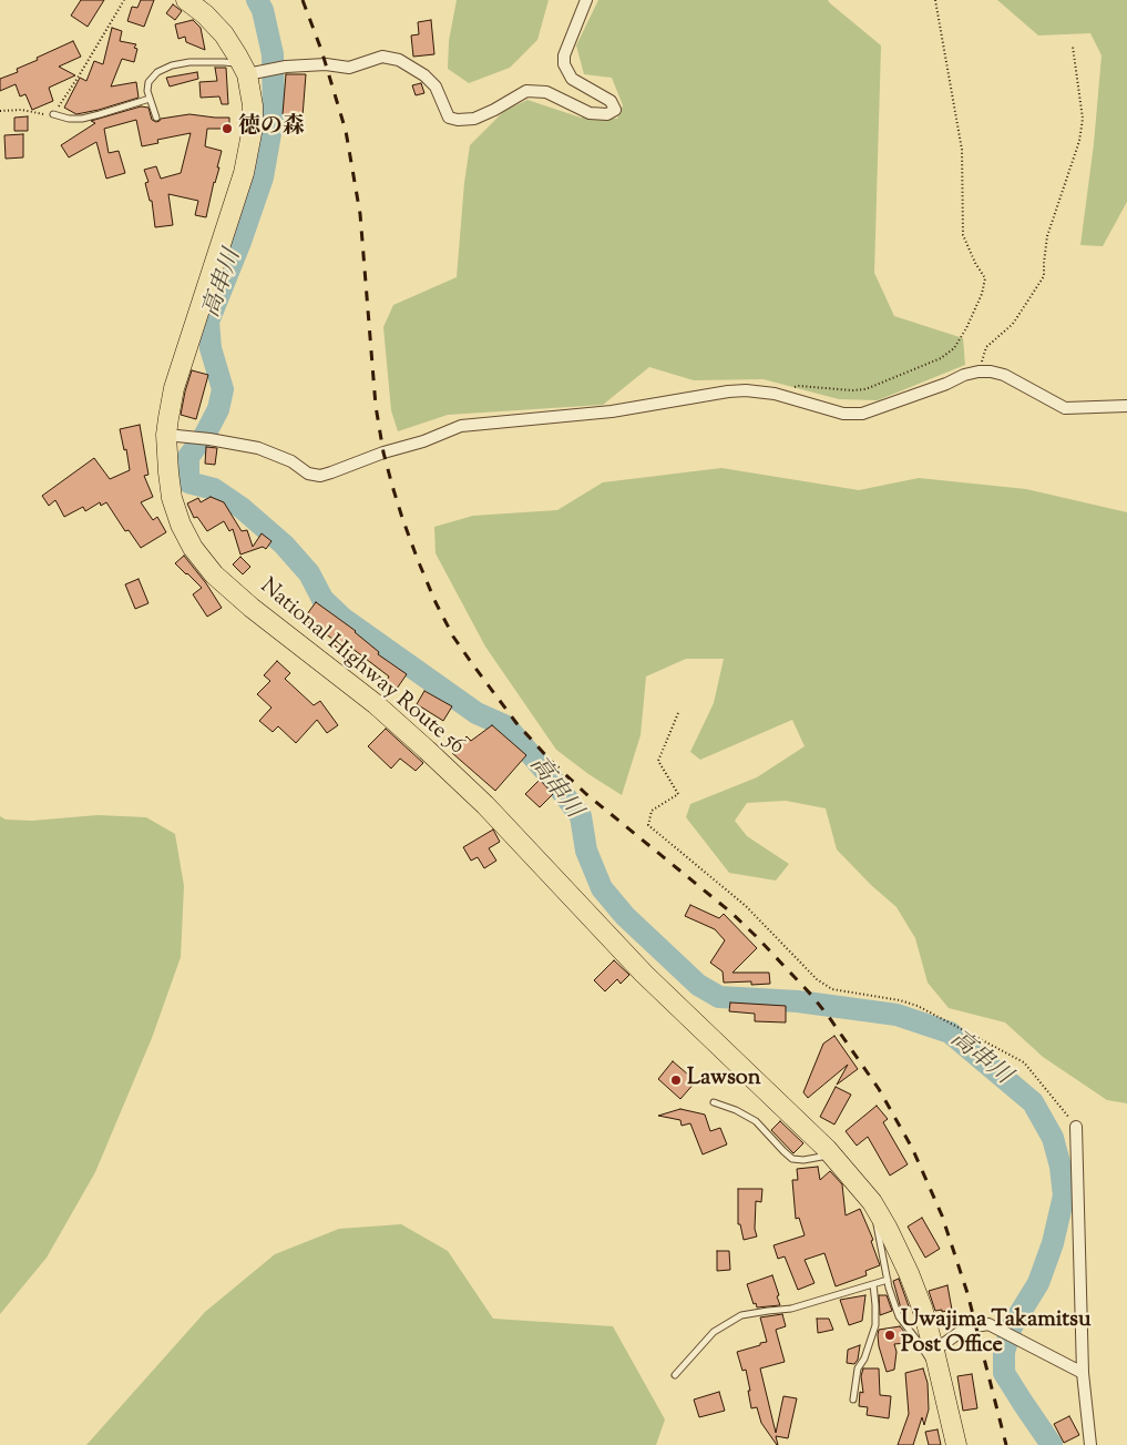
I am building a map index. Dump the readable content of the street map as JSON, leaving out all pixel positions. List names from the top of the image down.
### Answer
{
  "streets": {
    "highway": ["National Highway Route 56"]
  },
  "water": ["高串川"],
  "places": ["徳の森", "Lawson", "Uwajima Takamitsu Post Office"]
}
